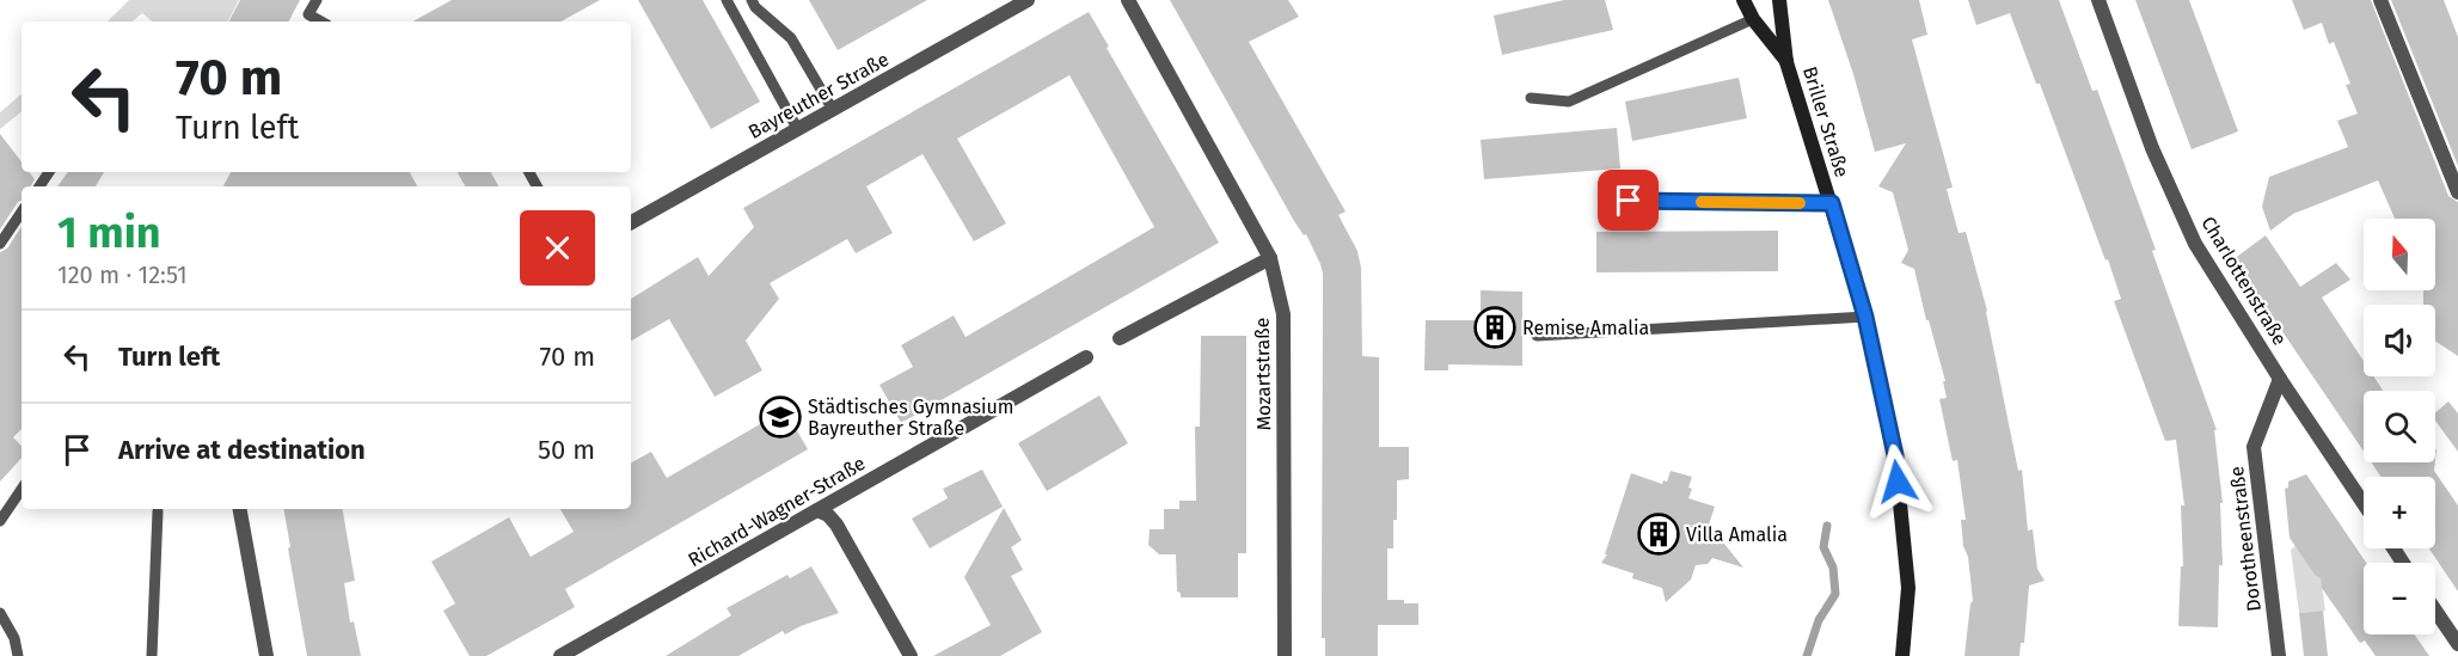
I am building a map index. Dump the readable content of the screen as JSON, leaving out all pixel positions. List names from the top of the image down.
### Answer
{
  "streets": {
    "main road": ["Briller Straße"],
    "street": [
      "Bayreuther Straße",
      "Charlottenstraße",
      "Mozartstraße",
      "Richard-Wagner-Straße",
      "Dorotheenstraße"
    ]
  },
  "crossings": [
    ["Charlottenstraße", "Dorotheenstraße"]
  ],
  "places": {
    "building": ["Remise Amalia", "Villa Amalia"],
    "school or university": ["Städtisches Gymnasium Bayreuther Straße"]
  },
  "north": "top",
  "page": {
    "turn": ["70 m", "Turn left"],
    "heading": ["1 min", "120 m · 12:51"],
    "map_buttons": ["+", "−"],
    "list": [
      {
        "name": "Turn left",
        "value": "70 m"
      },
      {
        "name": "Arrive at destination",
        "value": "50 m"
      }
    ]
  }
}
